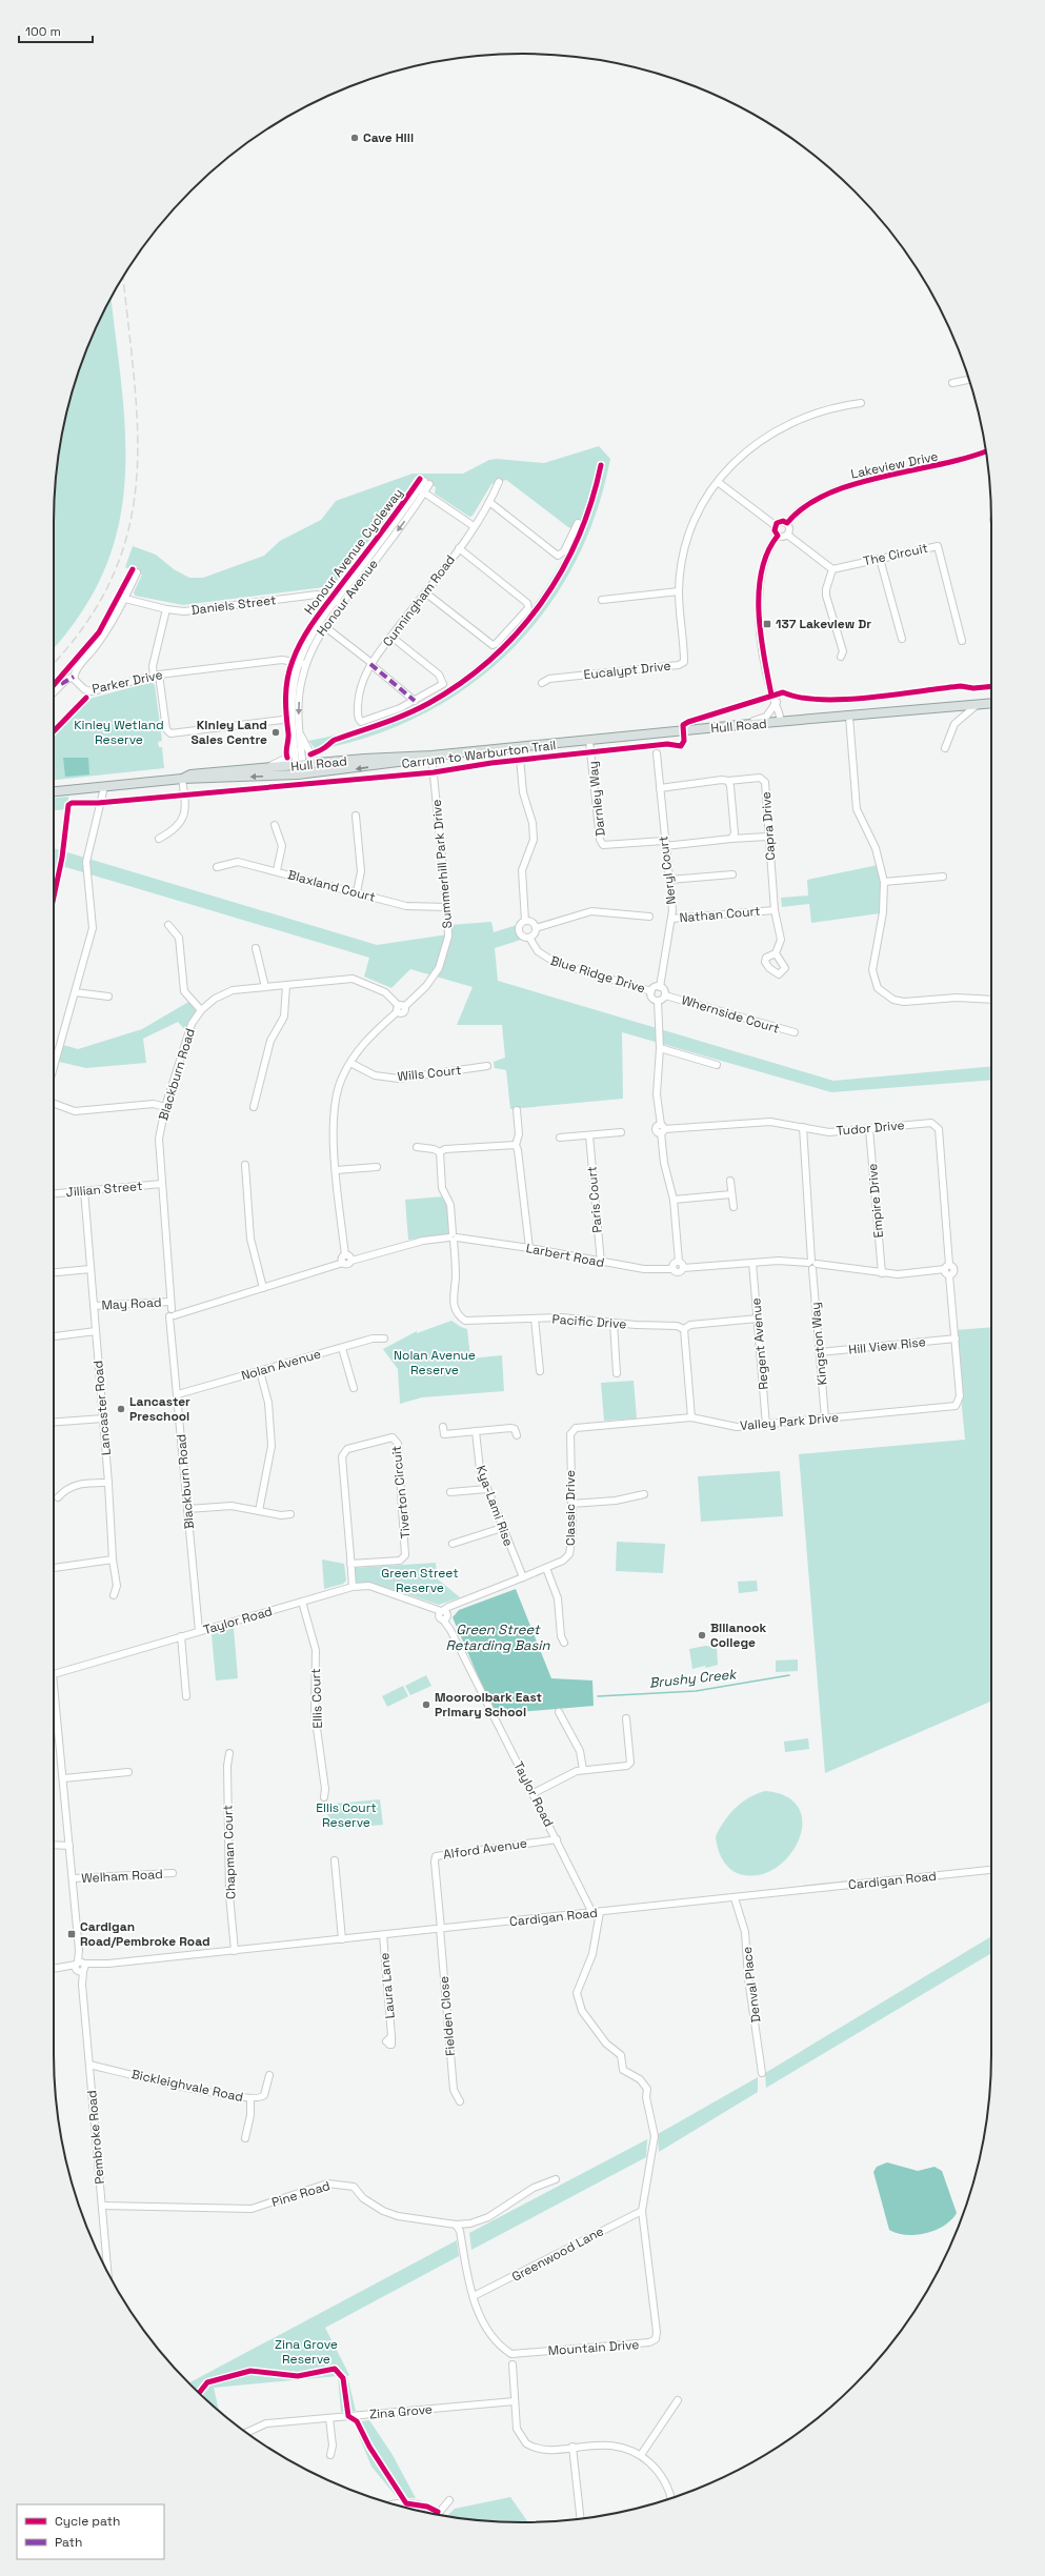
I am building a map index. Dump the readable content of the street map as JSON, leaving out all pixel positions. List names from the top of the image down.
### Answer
{
  "streets": {
    "main road": ["Hull Road"],
    "street": [
      "Lakeview Drive",
      "The Circuit",
      "Honour Avenue",
      "Cunningham Road",
      "Daniels Street",
      "Eucalypt Drive",
      "Parker Drive",
      "Darnley Way",
      "Capra Drive",
      "Summerhill Park Drive",
      "Neryl Court",
      "Blaxland Court",
      "Nathan Court",
      "Blue Ridge Drive",
      "Whernside Court",
      "Wills Court",
      "Blackburn Road",
      "Tudor Drive",
      "Jillian Street",
      "Paris Court",
      "Empire Drive",
      "Larbert Road",
      "May Road",
      "Pacific Drive",
      "Regent Avenue",
      "Kingston Way",
      "Hill View Rise",
      "Nolan Avenue",
      "Lancaster Road",
      "Valley Park Drive",
      "Tiverton Circuit",
      "Kya-Lami Rise",
      "Classic Drive",
      "Taylor Road",
      "Ellis Court",
      "Alford Avenue",
      "Chapman Court",
      "Welham Road",
      "Cardigan Road",
      "Denval Place",
      "Laura Lane",
      "Fielden Close",
      "Bickleighvale Road",
      "Pembroke Road",
      "Pine Road",
      "Greenwood Lane",
      "Mountain Drive",
      "Zina Grove"
    ],
    "cycle path": ["Honour Avenue Cycleway", "Carrum to Warburton Trail"]
  },
  "crossings": [
    ["Honour Avenue", "Daniels Street"],
    ["Honour Avenue", "Parker Drive"],
    ["Honour Avenue", "Hull Road"],
    ["Daniels Street", "Parker Drive"],
    ["Hull Road", "Darnley Way"],
    ["Hull Road", "Summerhill Park Drive"],
    ["Darnley Way", "Neryl Court"],
    ["Capra Drive", "Nathan Court"],
    ["Summerhill Park Drive", "Blaxland Court"],
    ["Summerhill Park Drive", "Wills Court"],
    ["Summerhill Park Drive", "Blackburn Road"],
    ["Neryl Court", "Nathan Court"],
    ["Neryl Court", "Blue Ridge Drive"],
    ["Neryl Court", "Whernside Court"],
    ["Blue Ridge Drive", "Whernside Court"],
    ["Blue Ridge Drive", "Tudor Drive"],
    ["Blackburn Road", "Jillian Street"],
    ["Blackburn Road", "May Road"],
    ["Blackburn Road", "Nolan Avenue"],
    ["Blackburn Road", "Taylor Road"],
    ["Tudor Drive", "Empire Drive"],
    ["Tudor Drive", "Kingston Way"],
    ["Jillian Street", "Lancaster Road"],
    ["Paris Court", "Larbert Road"],
    ["Larbert Road", "Pacific Drive"],
    ["May Road", "Lancaster Road"],
    ["Regent Avenue", "Valley Park Drive"],
    ["Kingston Way", "Hill View Rise"],
    ["Kingston Way", "Valley Park Drive"],
    ["Hill View Rise", "Valley Park Drive"],
    ["Valley Park Drive", "Classic Drive"],
    ["Tiverton Circuit", "Taylor Road"],
    ["Kya-Lami Rise", "Classic Drive"],
    ["Classic Drive", "Taylor Road"],
    ["Taylor Road", "Ellis Court"],
    ["Taylor Road", "Alford Avenue"],
    ["Taylor Road", "Cardigan Road"],
    ["Taylor Road", "Mountain Drive"],
    ["Alford Avenue", "Cardigan Road"],
    ["Alford Avenue", "Fielden Close"],
    ["Chapman Court", "Cardigan Road"],
    ["Welham Road", "Pembroke Road"],
    ["Cardigan Road", "Denval Place"],
    ["Cardigan Road", "Laura Lane"],
    ["Cardigan Road", "Fielden Close"],
    ["Cardigan Road", "Pembroke Road"],
    ["Cardigan Road", "Mountain Drive"],
    ["Bickleighvale Road", "Pembroke Road"],
    ["Pembroke Road", "Pine Road"],
    ["Pine Road", "Mountain Drive"],
    ["Greenwood Lane", "Mountain Drive"]
  ],
  "water": ["Green Street Retarding Basin", "Brushy Creek"],
  "parks": [
    "Kinley Wetland Reserve",
    "Nolan Avenue Reserve",
    "Green Street Reserve",
    "Ellis Court Reserve",
    "Zina Grove Reserve"
  ],
  "places": {
    "other": [
      "Cave Hill",
      "Kinley Land Sales Centre",
      "Lancaster Preschool",
      "Billanook College",
      "Mooroolbark East Primary School"
    ],
    "transit": ["137 Lakeview Dr", "Cardigan Road/Pembroke Road"]
  },
  "legend": ["Cycle path", "Path"],
  "scale_bar": "100 m"
}
